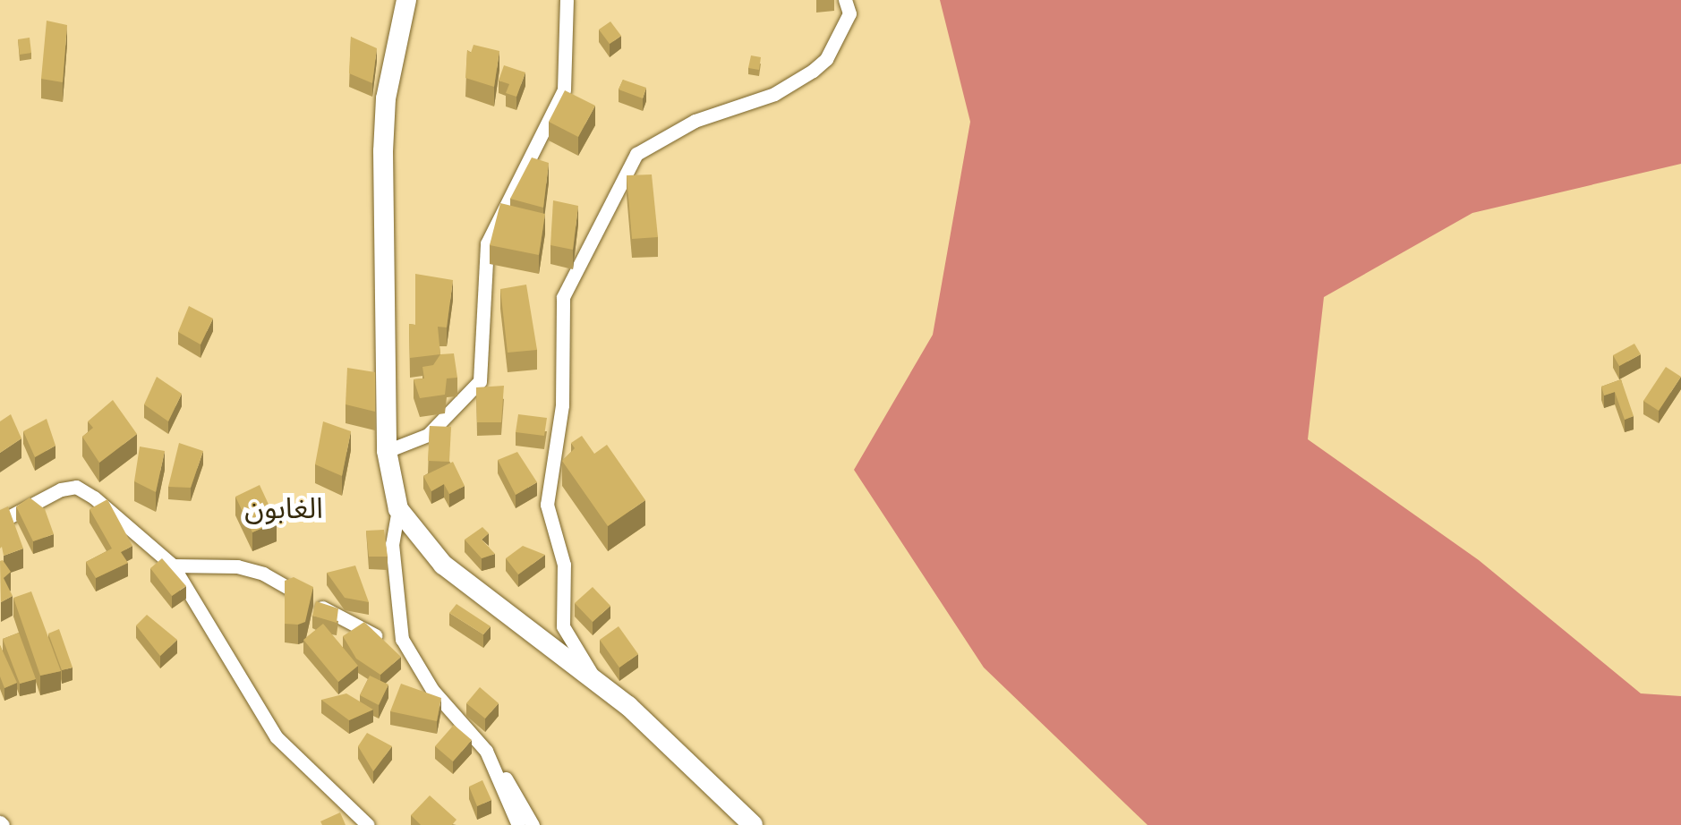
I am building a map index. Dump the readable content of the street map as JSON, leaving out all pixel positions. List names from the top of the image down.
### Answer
{
  "districts": ["الغابون"]
}
